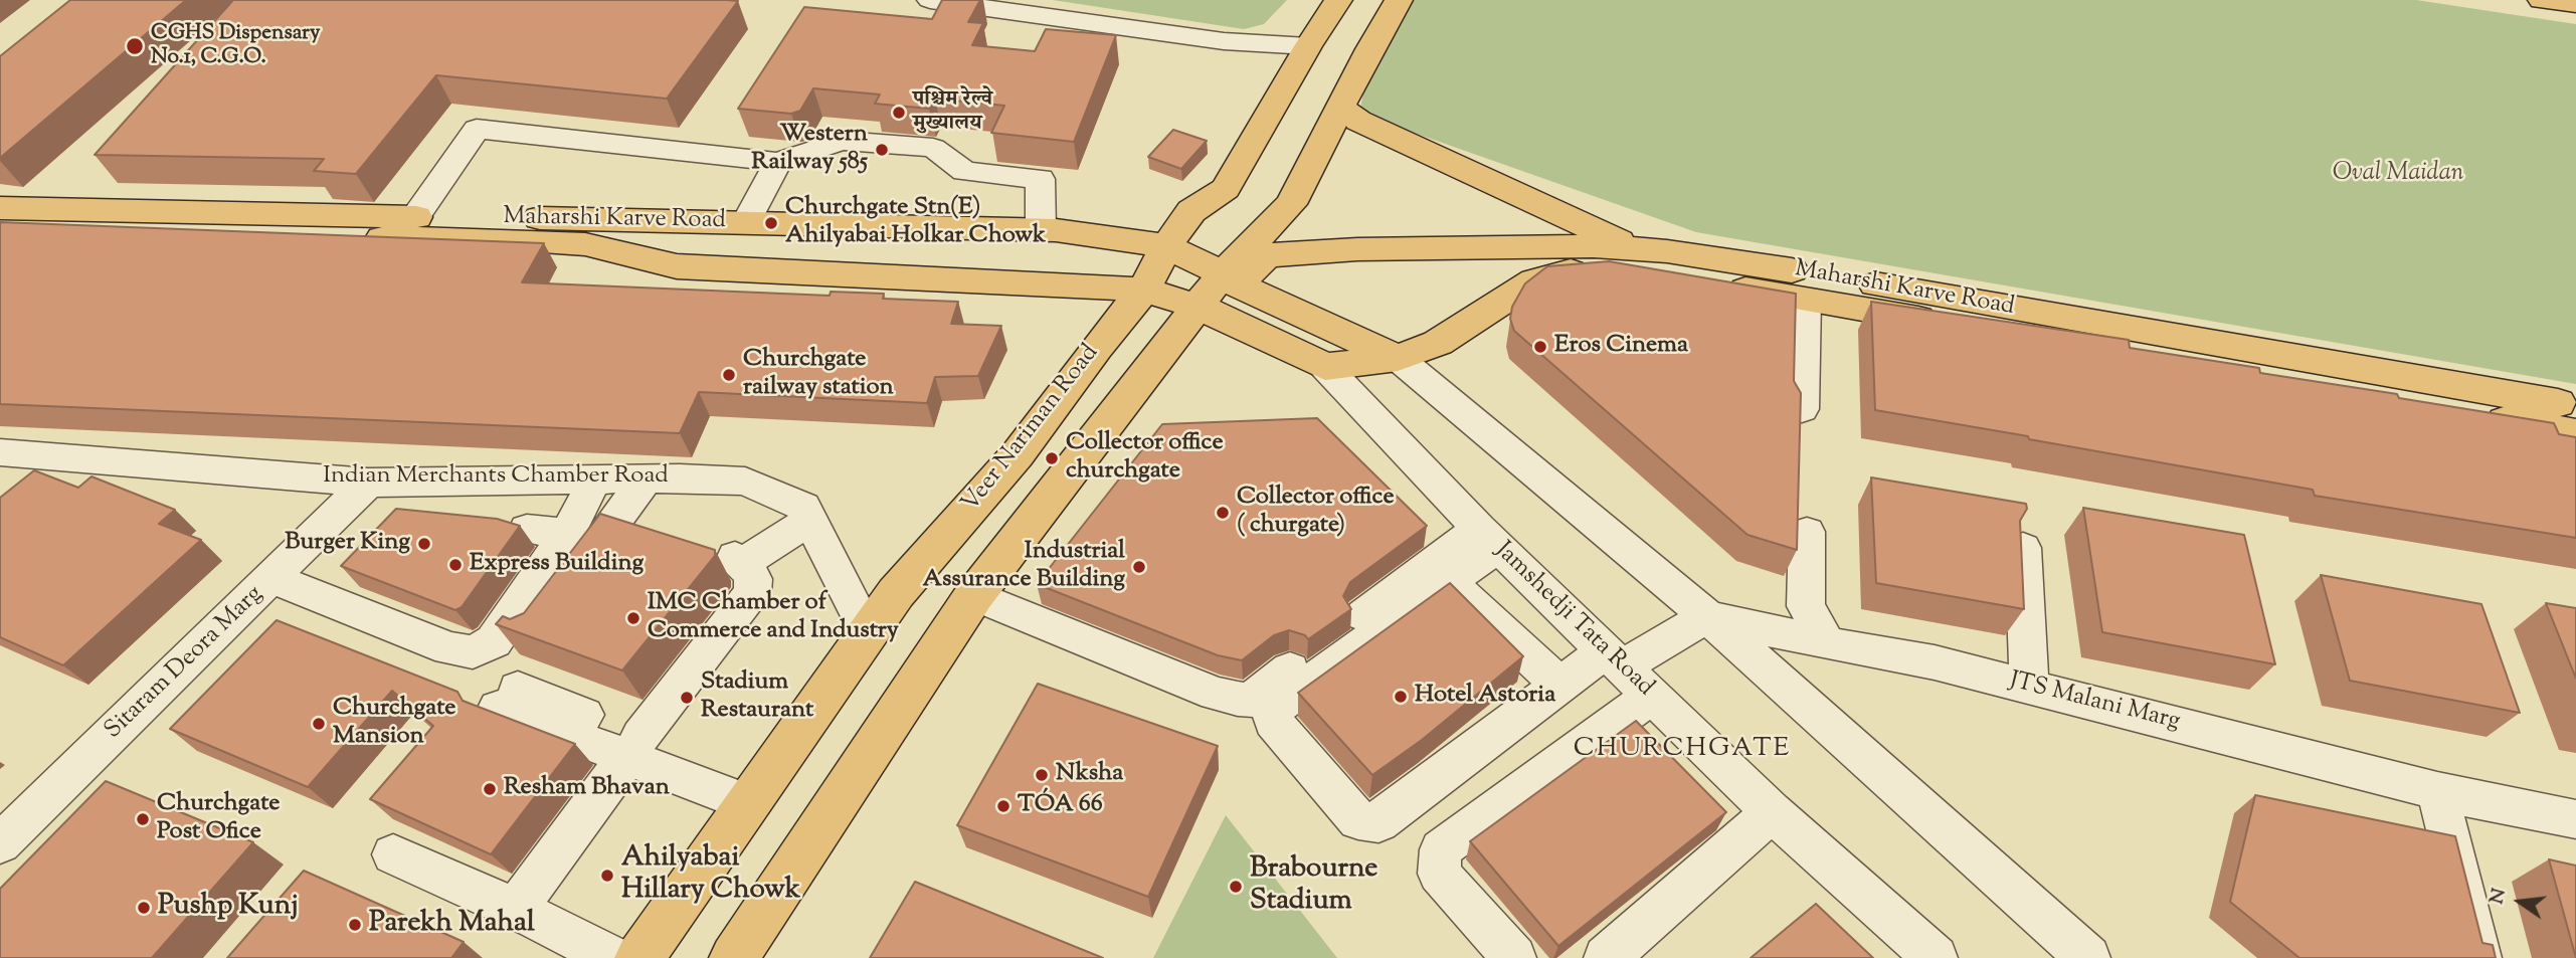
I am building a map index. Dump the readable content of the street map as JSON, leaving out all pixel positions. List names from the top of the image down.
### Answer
{
  "streets": {
    "main road": ["Maharshi Karve Road", "Veer Nariman Road", "Jamshedji Tata Road"],
    "street": ["Indian Merchants Chamber Road", "Sitaram Deora Marg", "JTS Malani Marg"]
  },
  "crossings": [
    ["Maharshi Karve Road", "Veer Nariman Road"],
    ["Maharshi Karve Road", "Jamshedji Tata Road"],
    ["Veer Nariman Road", "Indian Merchants Chamber Road"],
    ["Indian Merchants Chamber Road", "Sitaram Deora Marg"]
  ],
  "districts": ["CHURCHGATE"],
  "parks": ["Oval Maidan"],
  "places": [
    "CGHS Dispensary No.1, C.G.O.",
    "पश्चिम रेल्वे मुख्यालय",
    "Western Railway 585",
    "Churchgate Stn(E) Ahilyabai Holkar Chowk",
    "Eros Cinema",
    "Churchgate railway station",
    "Collector office churchgate",
    "Collector office ( churgate)",
    "Burger King",
    "Express Building",
    "Industrial Assurance Building",
    "IMC Chamber of Commerce and Industry",
    "Hotel Astoria",
    "Stadium Restaurant",
    "Churchgate Mansion",
    "Nksha",
    "Resham Bhavan",
    "TÓA 66",
    "Churchgate Post Ofice",
    "Ahilyabai Hillary Chowk",
    "Brabourne Stadium",
    "Pushp Kunj",
    "Parekh Mahal"
  ],
  "north": "left"
}
